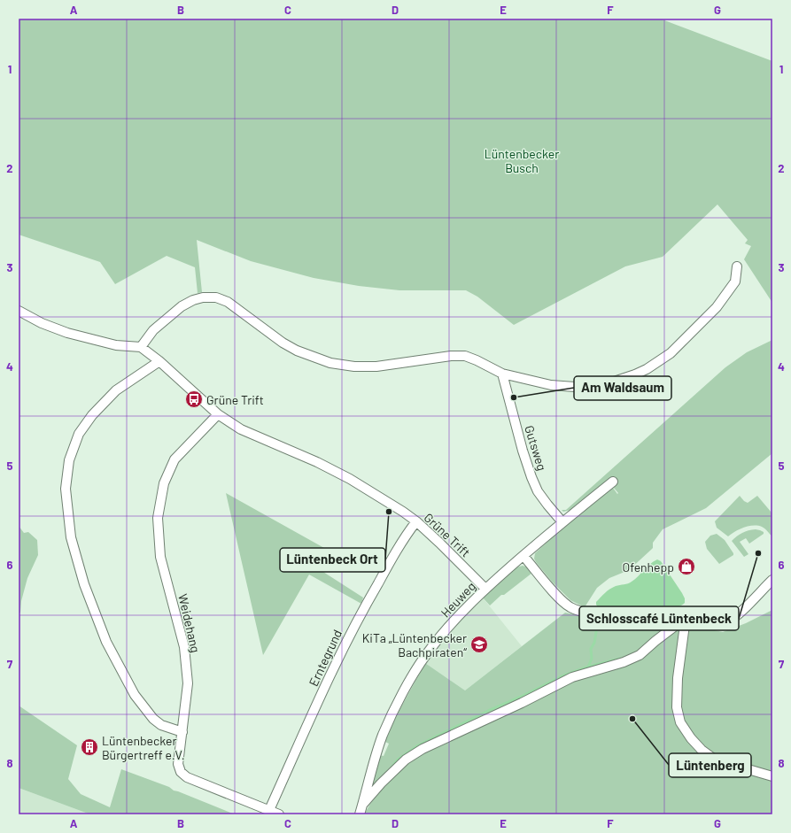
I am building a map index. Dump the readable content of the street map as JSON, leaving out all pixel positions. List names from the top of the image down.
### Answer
{
  "streets": {
    "street": [
      "Gutsweg",
      "Grüne Trift",
      "Heuweg",
      "Weidehang",
      "Erntegrund"
    ]
  },
  "crossings": [
    ["Gutsweg", "Heuweg"],
    ["Grüne Trift", "Heuweg"],
    ["Grüne Trift", "Weidehang"],
    ["Grüne Trift", "Erntegrund"],
    ["Weidehang", "Erntegrund"]
  ],
  "parks": ["Lüntenbecker Busch"],
  "places": {
    "other": [
      "Am Waldsaum",
      "Lüntenbeck Ort",
      "Schlosscafé Lüntenbeck",
      "Lüntenberg"
    ],
    "bus stop": ["Grüne Trift"],
    "shop": ["Ofenhepp"],
    "school or university": ["KiTa „Lüntenbecker Bachpiraten“"],
    "building": ["Lüntenbecker Bürgertreff e.V."]
  },
  "grid": {
    "columns": [
      "A",
      "B",
      "C",
      "D",
      "E",
      "F",
      "G"
    ],
    "rows": [
      "1",
      "2",
      "3",
      "4",
      "5",
      "6",
      "7",
      "8"
    ]
  }
}
